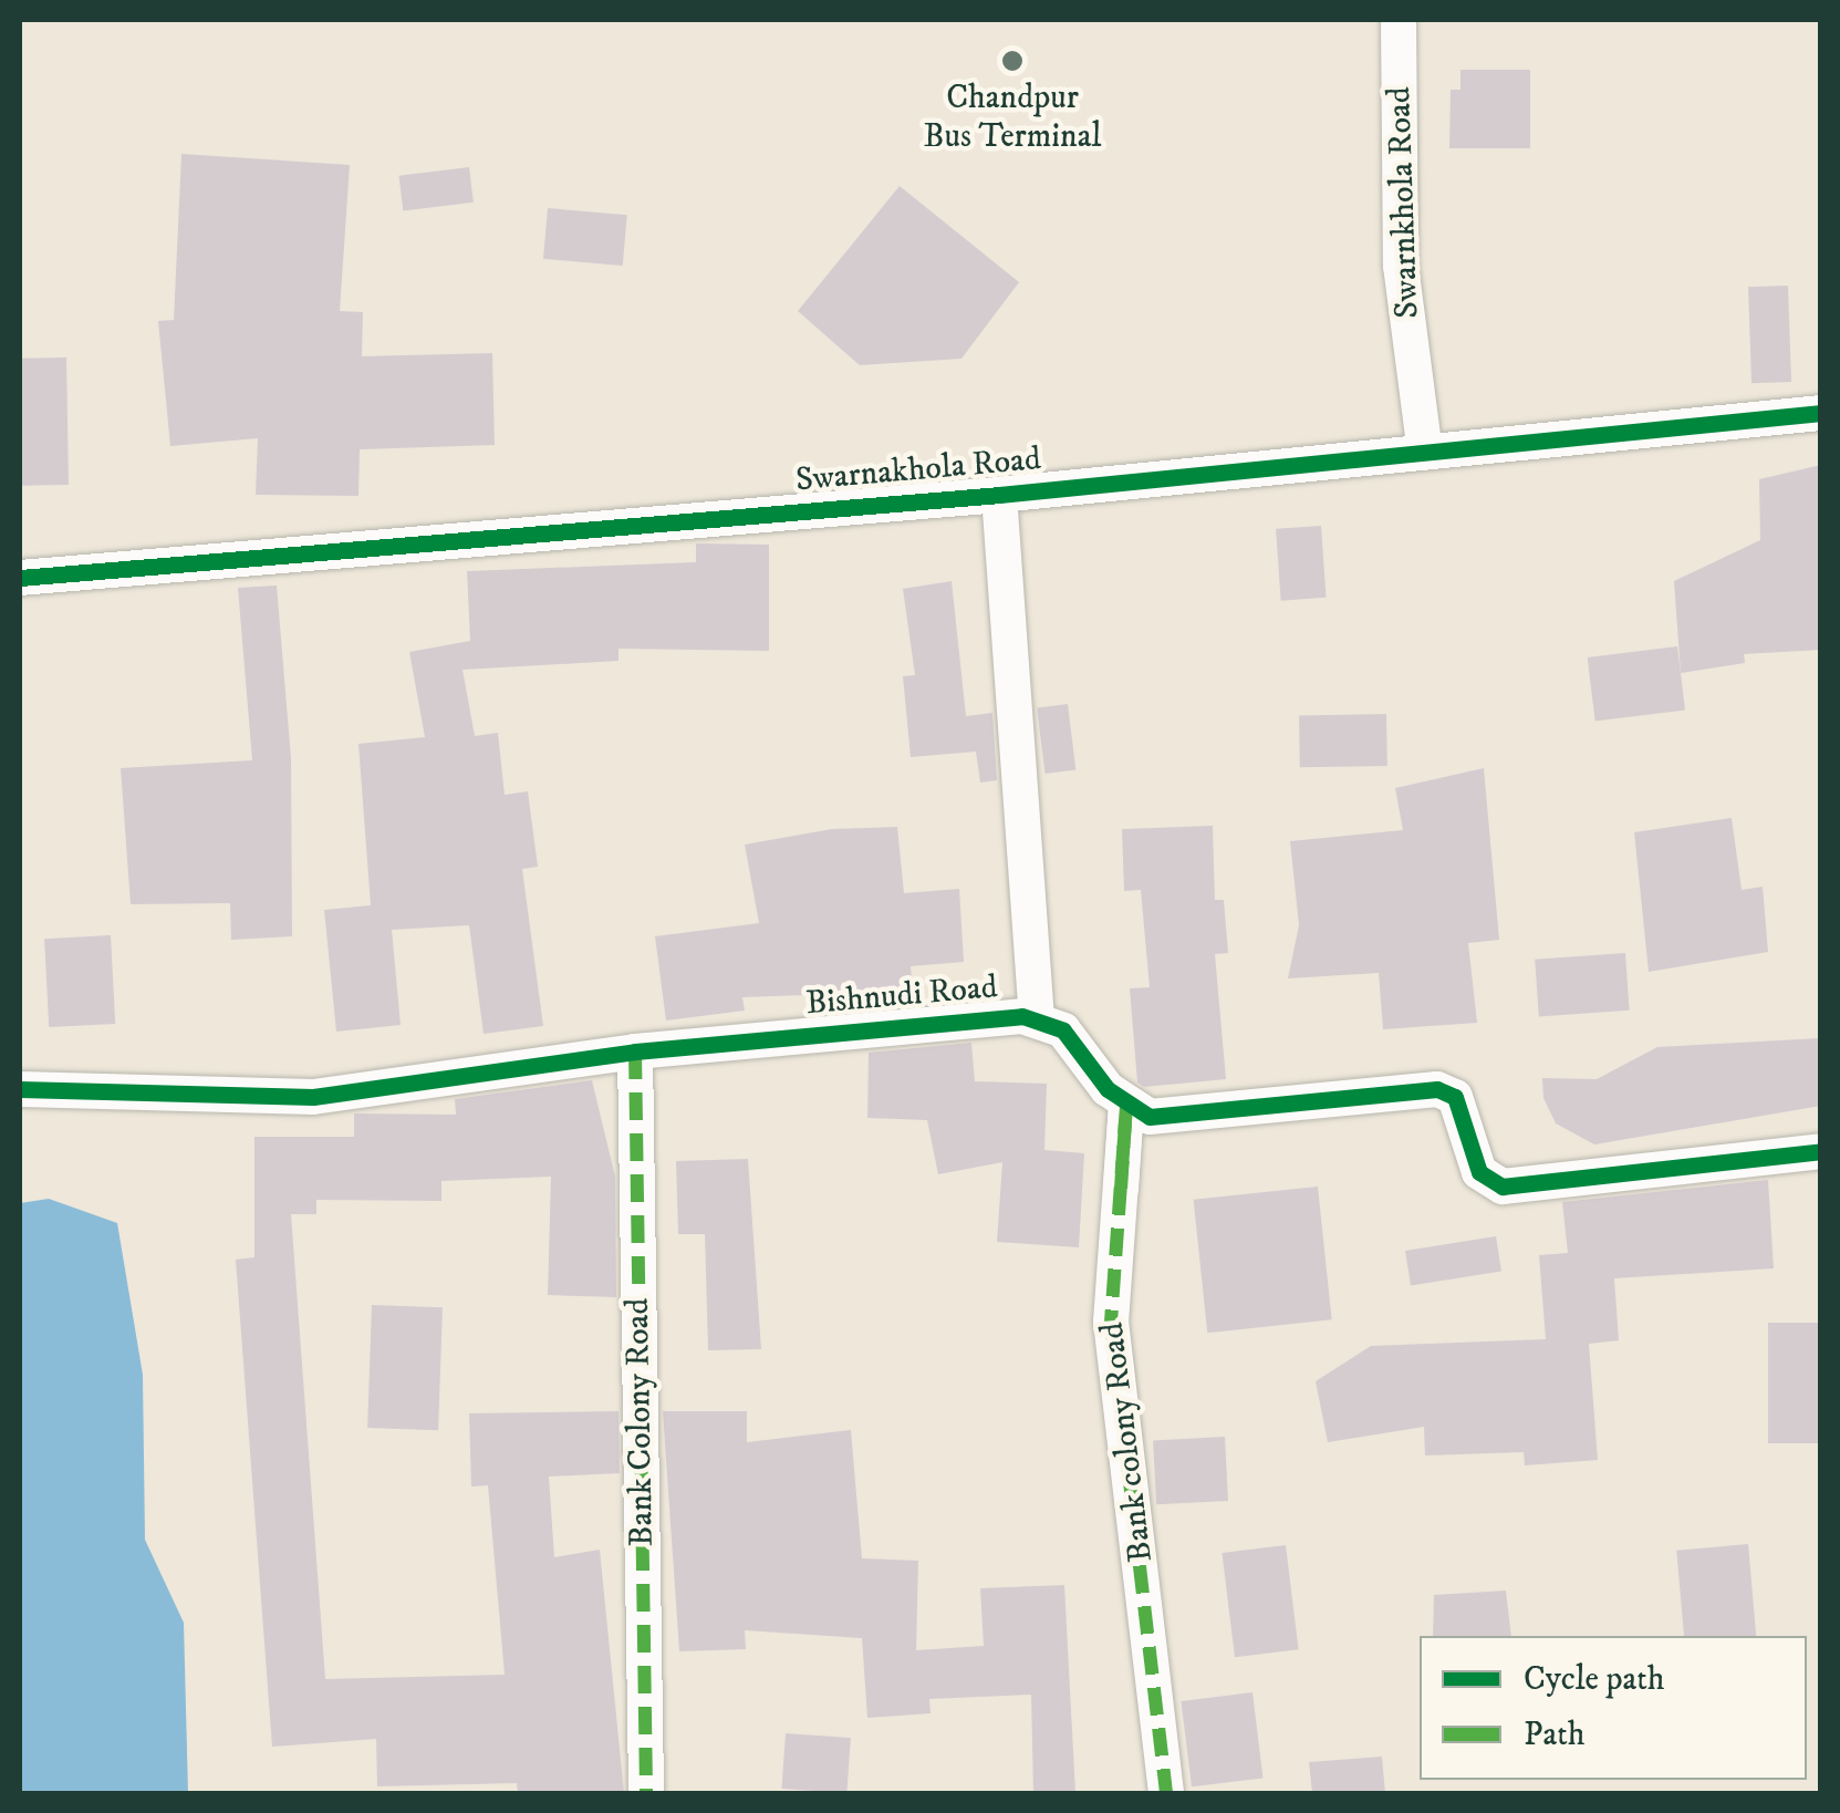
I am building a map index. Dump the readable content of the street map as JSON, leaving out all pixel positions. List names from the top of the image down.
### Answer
{
  "streets": {
    "street": [
      "Swarnkhola Road",
      "Swarnakhola Road",
      "Bishnudi Road",
      "Bank Colony Road",
      "Bank colony Road"
    ]
  },
  "crossings": [
    ["Swarnkhola Road", "Swarnakhola Road"],
    ["Bishnudi Road", "Bank Colony Road"],
    ["Bishnudi Road", "Bank colony Road"]
  ],
  "places": ["Chandpur Bus Terminal"],
  "legend": ["Cycle path", "Path"]
}
